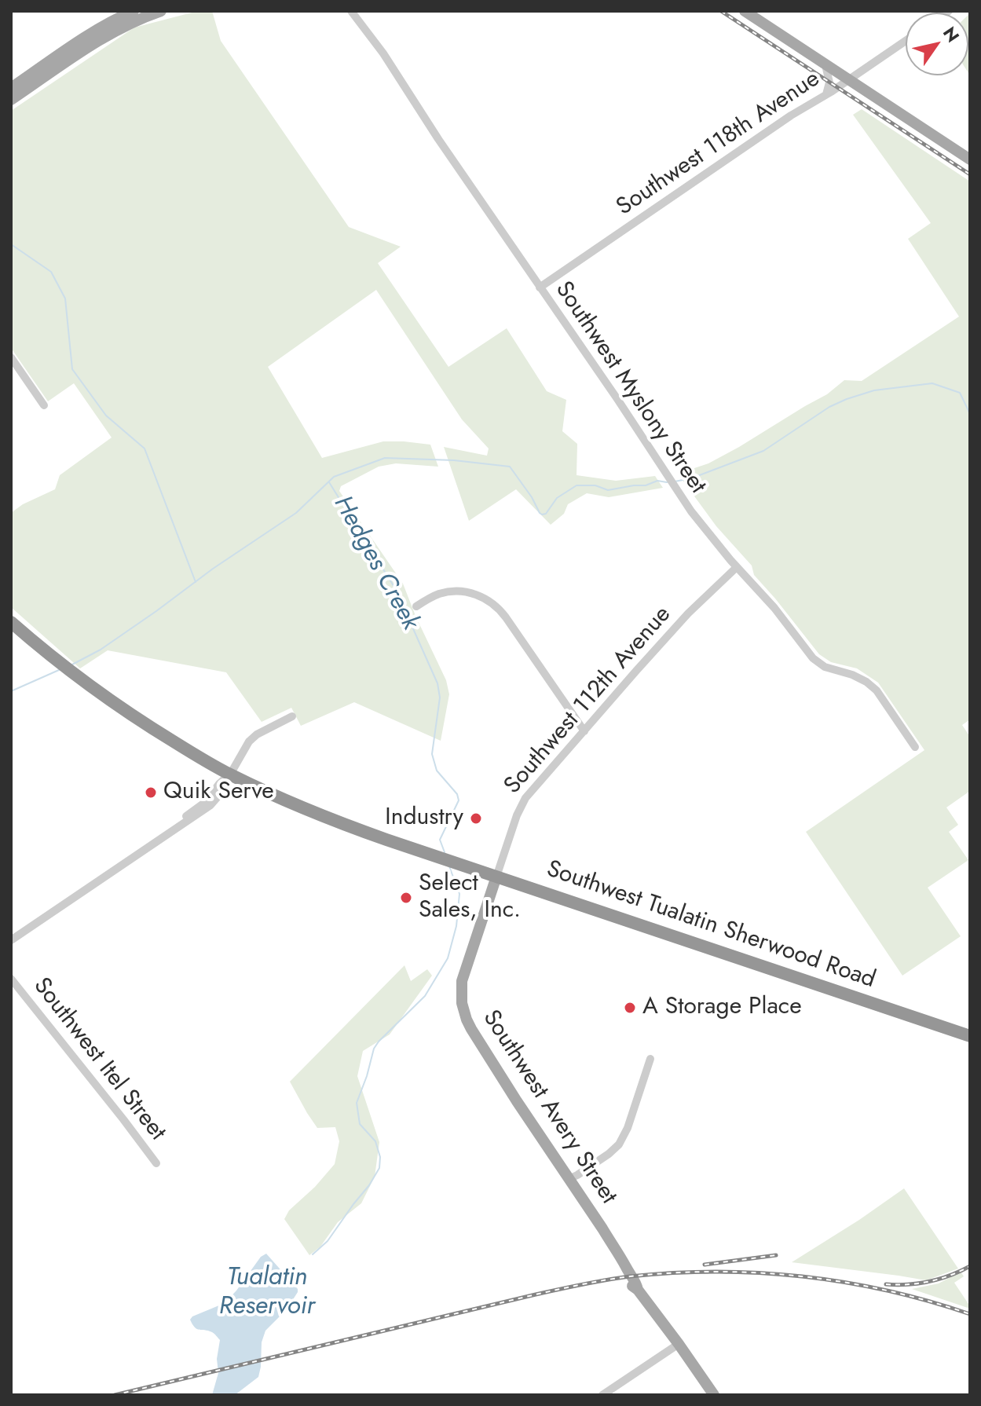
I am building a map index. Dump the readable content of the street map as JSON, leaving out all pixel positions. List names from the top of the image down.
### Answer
{
  "streets": {
    "highway": ["Southwest Tualatin Sherwood Road"],
    "main road": ["Southwest Avery Street"],
    "street": [
      "Southwest 118th Avenue",
      "Southwest Myslony Street",
      "Southwest 112th Avenue",
      "Southwest Itel Street"
    ]
  },
  "crossings": [
    ["Southwest 118th Avenue", "Southwest Myslony Street"],
    ["Southwest Myslony Street", "Southwest 112th Avenue"],
    ["Southwest 112th Avenue", "Southwest Tualatin Sherwood Road"],
    ["Southwest 112th Avenue", "Southwest Avery Street"],
    ["Southwest Tualatin Sherwood Road", "Southwest Avery Street"]
  ],
  "water": ["Hedges Creek", "Tualatin Reservoir"],
  "places": [
    "Quik Serve",
    "Industry",
    "Select Sales, Inc.",
    "A Storage Place"
  ],
  "north": "top right"
}
